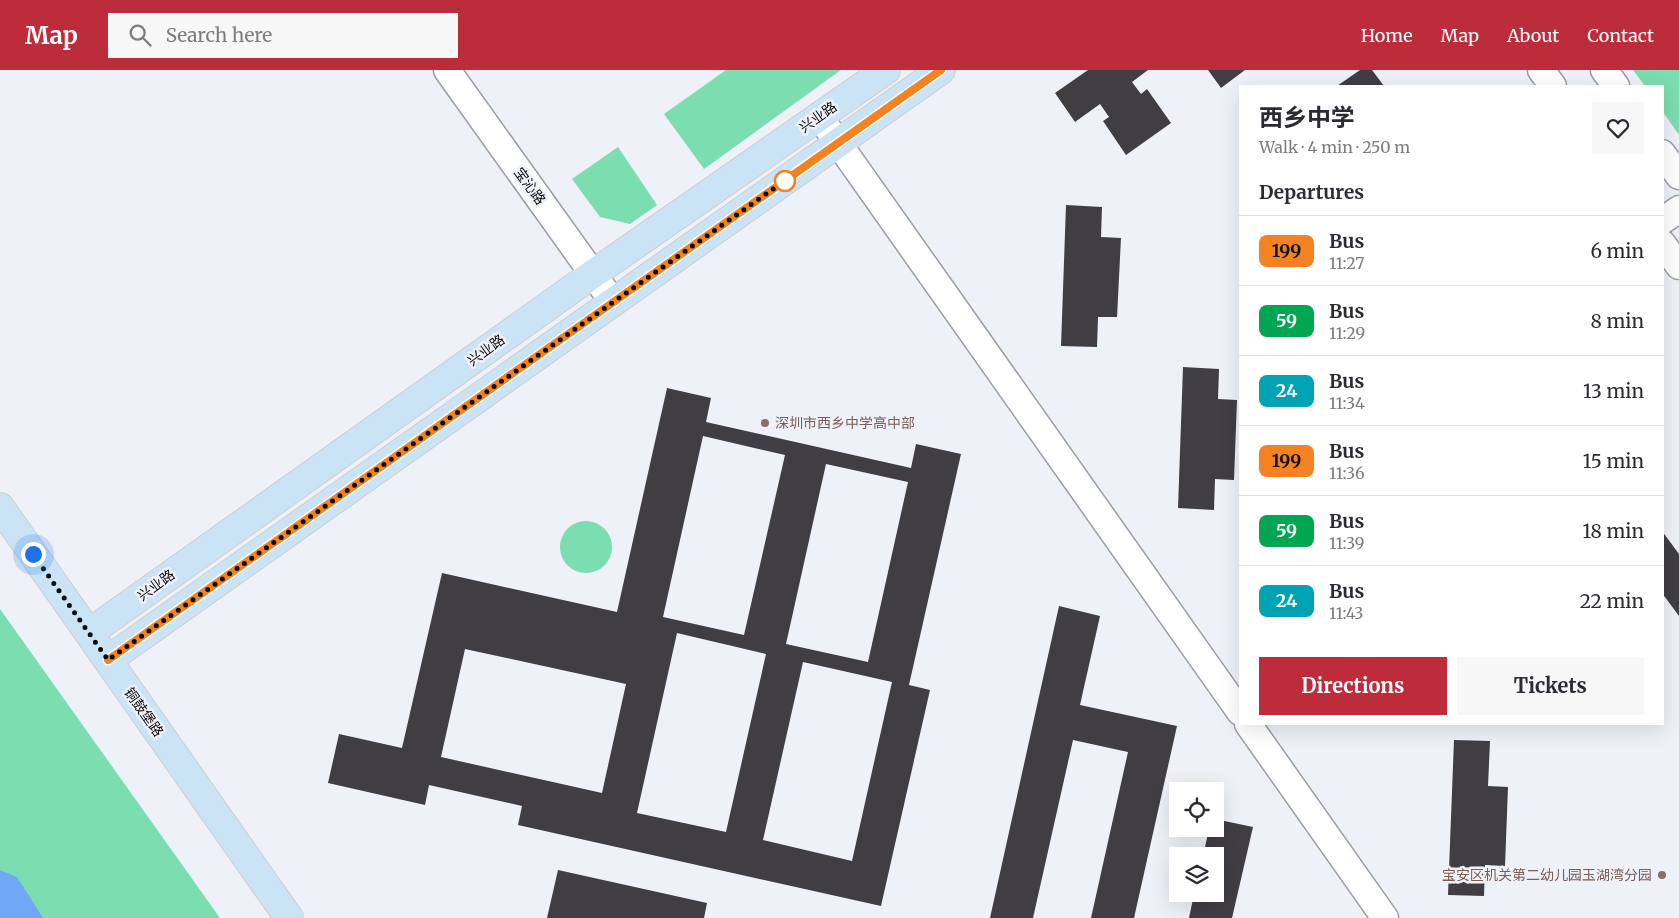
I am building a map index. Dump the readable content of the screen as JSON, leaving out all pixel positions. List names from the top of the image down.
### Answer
{
  "streets": {
    "main road": ["兴业路", "铜鼓堡路"],
    "street": ["宝沁路"]
  },
  "crossings": [
    ["兴业路", "宝沁路"],
    ["兴业路", "铜鼓堡路"]
  ],
  "places": ["深圳市西乡中学高中部", "宝安区机关第二幼儿园玉湖湾分园"],
  "lines": ["bus line 199"],
  "page": {
    "header": "Map",
    "search": "Search here",
    "nav": [
      "Home",
      "Map",
      "About",
      "Contact"
    ],
    "heading": [
      ["西乡中学", "Walk · 4 min · 250 m"],
      "Departures"
    ],
    "list": [
      {
        "mark": "199",
        "name": "Bus",
        "note": "11:27",
        "value": "6 min"
      },
      {
        "mark": "59",
        "name": "Bus",
        "note": "11:29",
        "value": "8 min"
      },
      {
        "mark": "24",
        "name": "Bus",
        "note": "11:34",
        "value": "13 min"
      },
      {
        "mark": "199",
        "name": "Bus",
        "note": "11:36",
        "value": "15 min"
      },
      {
        "mark": "59",
        "name": "Bus",
        "note": "11:39",
        "value": "18 min"
      },
      {
        "mark": "24",
        "name": "Bus",
        "note": "11:43",
        "value": "22 min"
      }
    ],
    "buttons": ["Directions", "Tickets"]
  }
}
